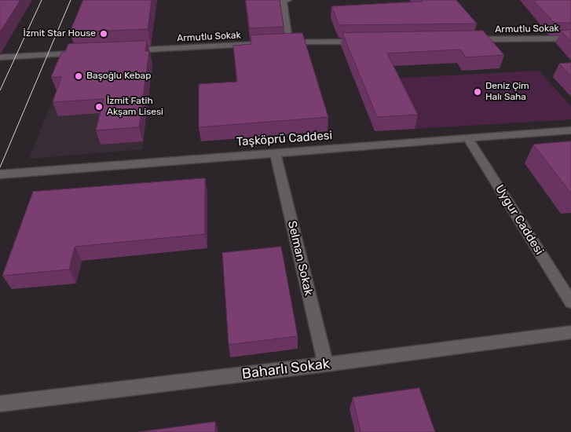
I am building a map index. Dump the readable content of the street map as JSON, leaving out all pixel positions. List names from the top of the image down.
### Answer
{
  "streets": {
    "street": [
      "Armutlu Sokak",
      "Taşköprü Caddesi",
      "Uygur Caddesi",
      "Selman Sokak",
      "Baharlı Sokak"
    ]
  },
  "crossings": [
    ["Taşköprü Caddesi", "Uygur Caddesi"],
    ["Taşköprü Caddesi", "Selman Sokak"],
    ["Selman Sokak", "Baharlı Sokak"]
  ],
  "places": [
    "İzmit Star House",
    "Başoğlu Kebap",
    "Deniz Çim Halı Saha",
    "İzmit Fatih Akşam Lisesi"
  ]
}
